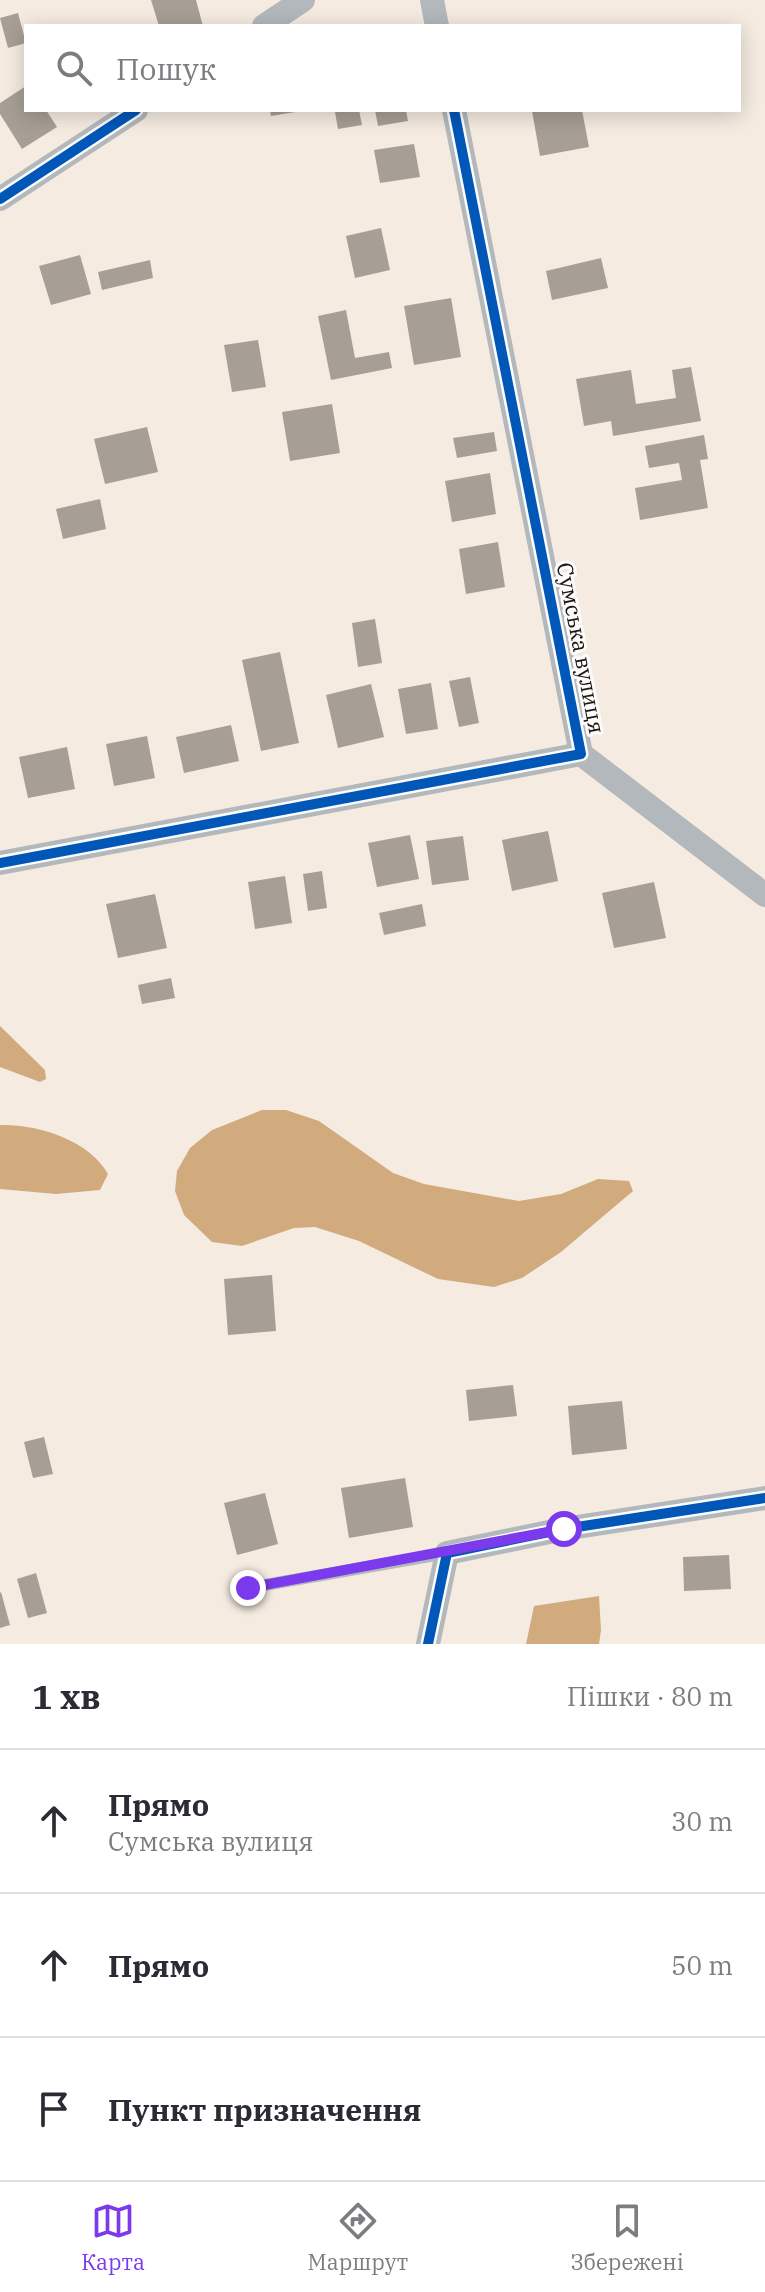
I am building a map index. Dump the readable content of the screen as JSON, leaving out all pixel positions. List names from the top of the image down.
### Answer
{
  "streets": {
    "street": ["Сумська вулиця"]
  },
  "page": {
    "search": "Пошук",
    "heading": ["1 хв", "Пішки · 80 m"],
    "list": [
      ["Прямо", "Сумська вулиця", "30 m"],
      ["Прямо", "50 m"],
      "Пункт призначення"
    ],
    "nav": ["Карта", "Маршрут", "Збережені"]
  }
}
